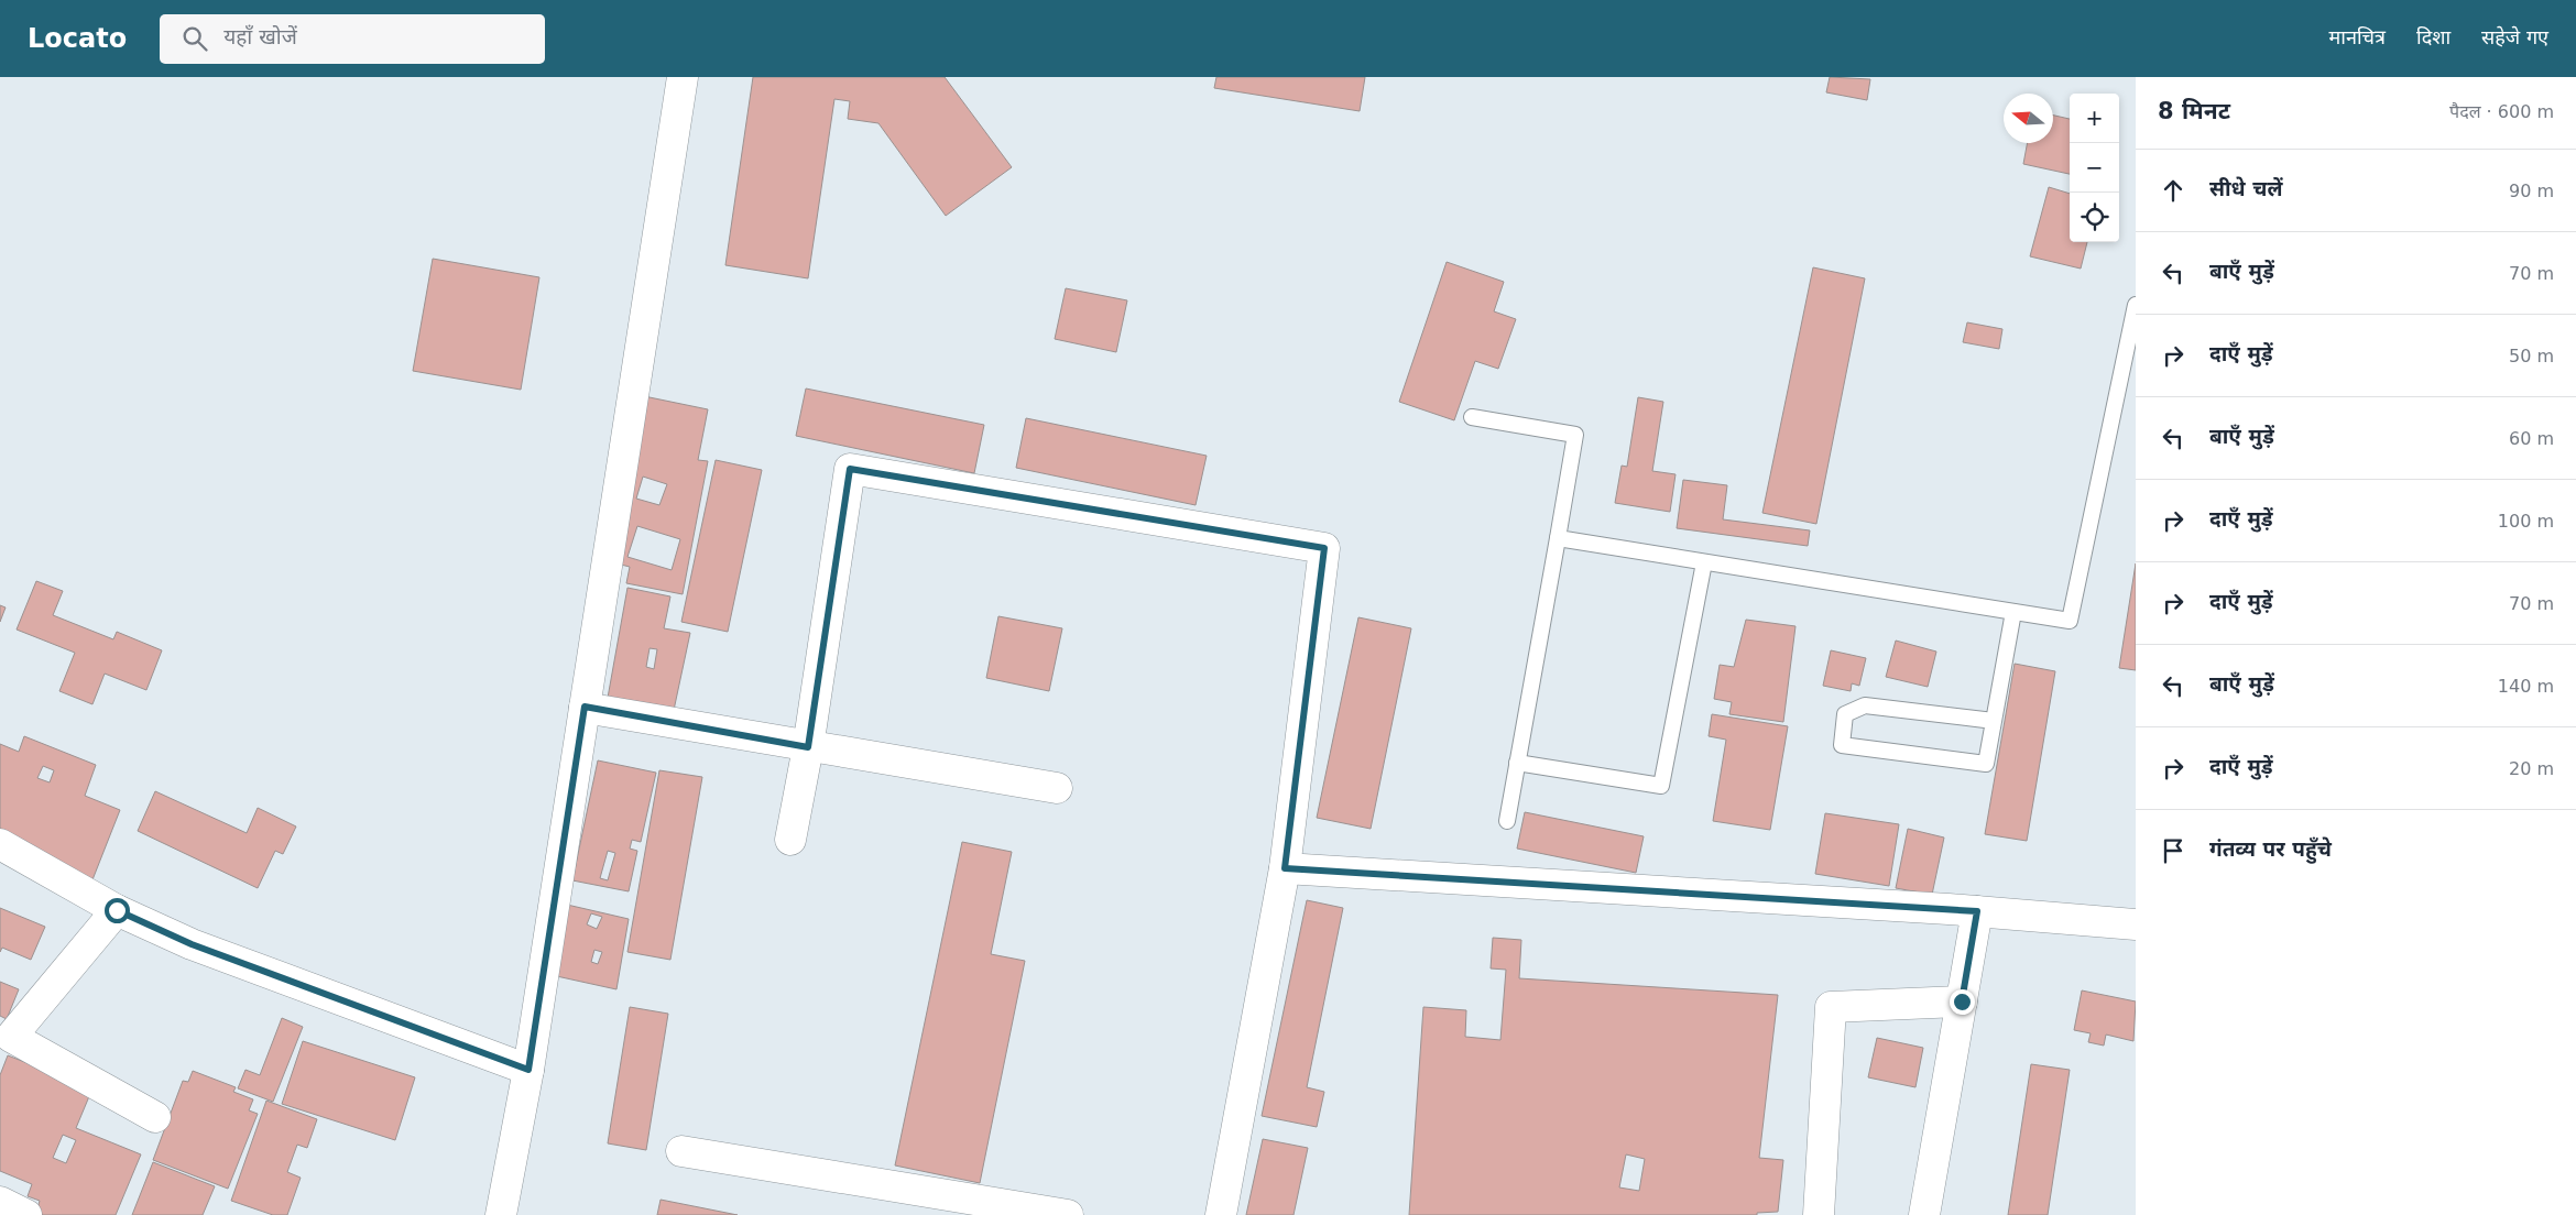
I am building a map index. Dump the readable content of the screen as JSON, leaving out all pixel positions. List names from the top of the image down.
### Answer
{
  "north": "left",
  "page": {
    "header": "Locato",
    "search": "यहाँ खोजें",
    "nav": ["मानचित्र", "दिशा", "सहेजे गए"],
    "heading": ["8 मिनट", "पैदल · 600 m"],
    "map_buttons": ["+", "−"],
    "list": [
      ["सीधे चलें", "90 m"],
      ["बाएँ मुड़ें", "70 m"],
      ["दाएँ मुड़ें", "50 m"],
      ["बाएँ मुड़ें", "60 m"],
      ["दाएँ मुड़ें", "100 m"],
      ["दाएँ मुड़ें", "70 m"],
      ["बाएँ मुड़ें", "140 m"],
      ["दाएँ मुड़ें", "20 m"],
      "गंतव्य पर पहुँचे"
    ]
  }
}
